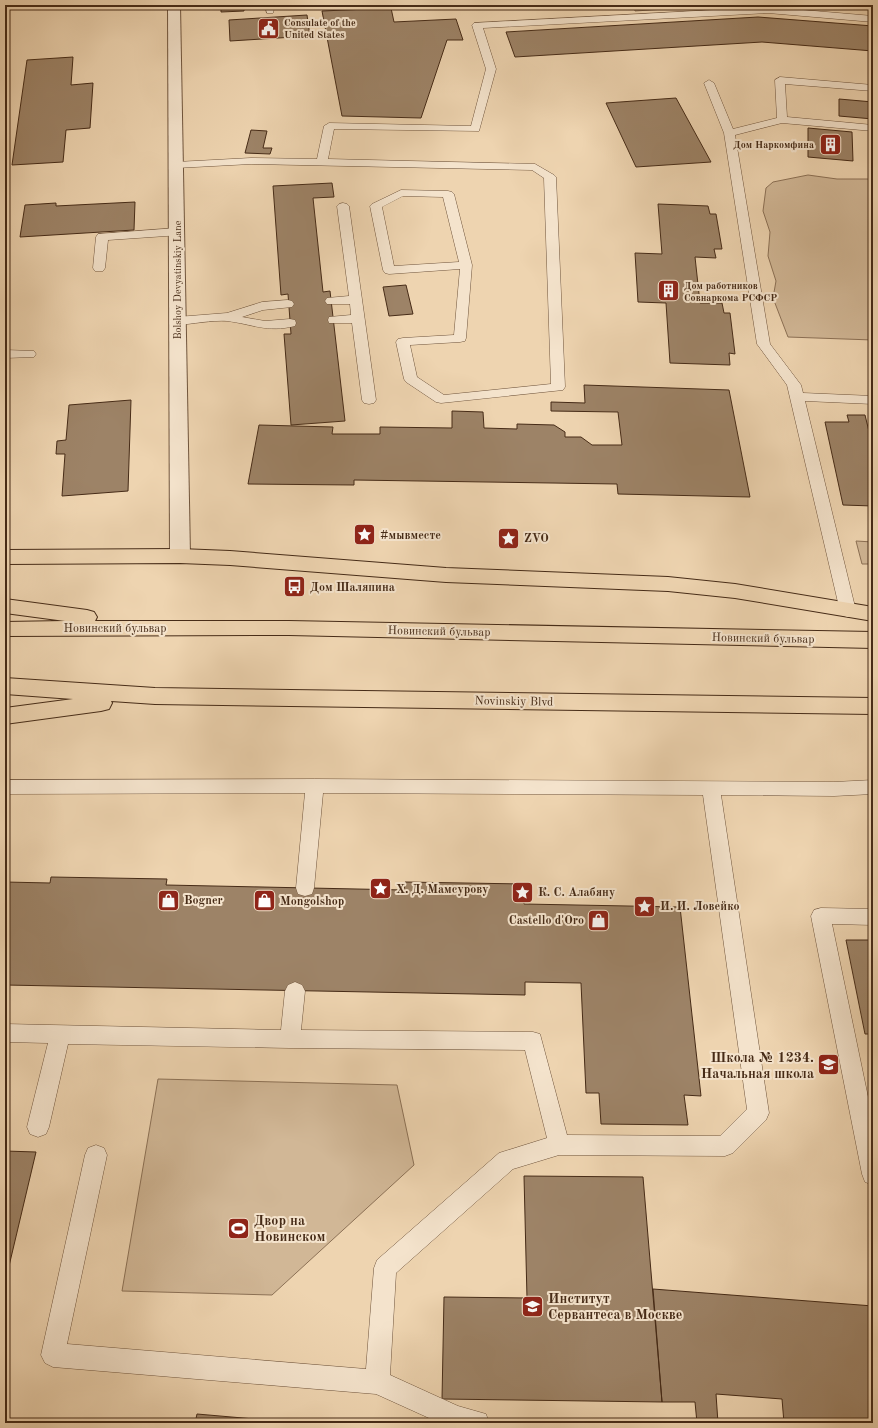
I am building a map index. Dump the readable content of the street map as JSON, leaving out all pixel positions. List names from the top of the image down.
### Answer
{
  "streets": {
    "main road": ["Новинский бульвар", "Novinskiy Blvd"],
    "street": ["Bolshoy Devyatinskiy Lane"]
  },
  "places": {
    "public building": ["Consulate of the United States"],
    "building": ["Дом Наркомфина", "Дом работников Совнаркома РСФСР"],
    "place": [
      "#мывместе",
      "ZVO",
      "Х. Д. Мамсурову",
      "К. С. Алабяну",
      "И. И. Ловейко"
    ],
    "bus stop": ["Дом Шаляпина"],
    "shop": ["Bogner", "Mongolshop", "Castello d'Oro"],
    "school or university": ["Школа № 1234. Начальная школа", "Институт Сервантеса в Москве"],
    "sports": ["Двор на Новинском"]
  }
}
